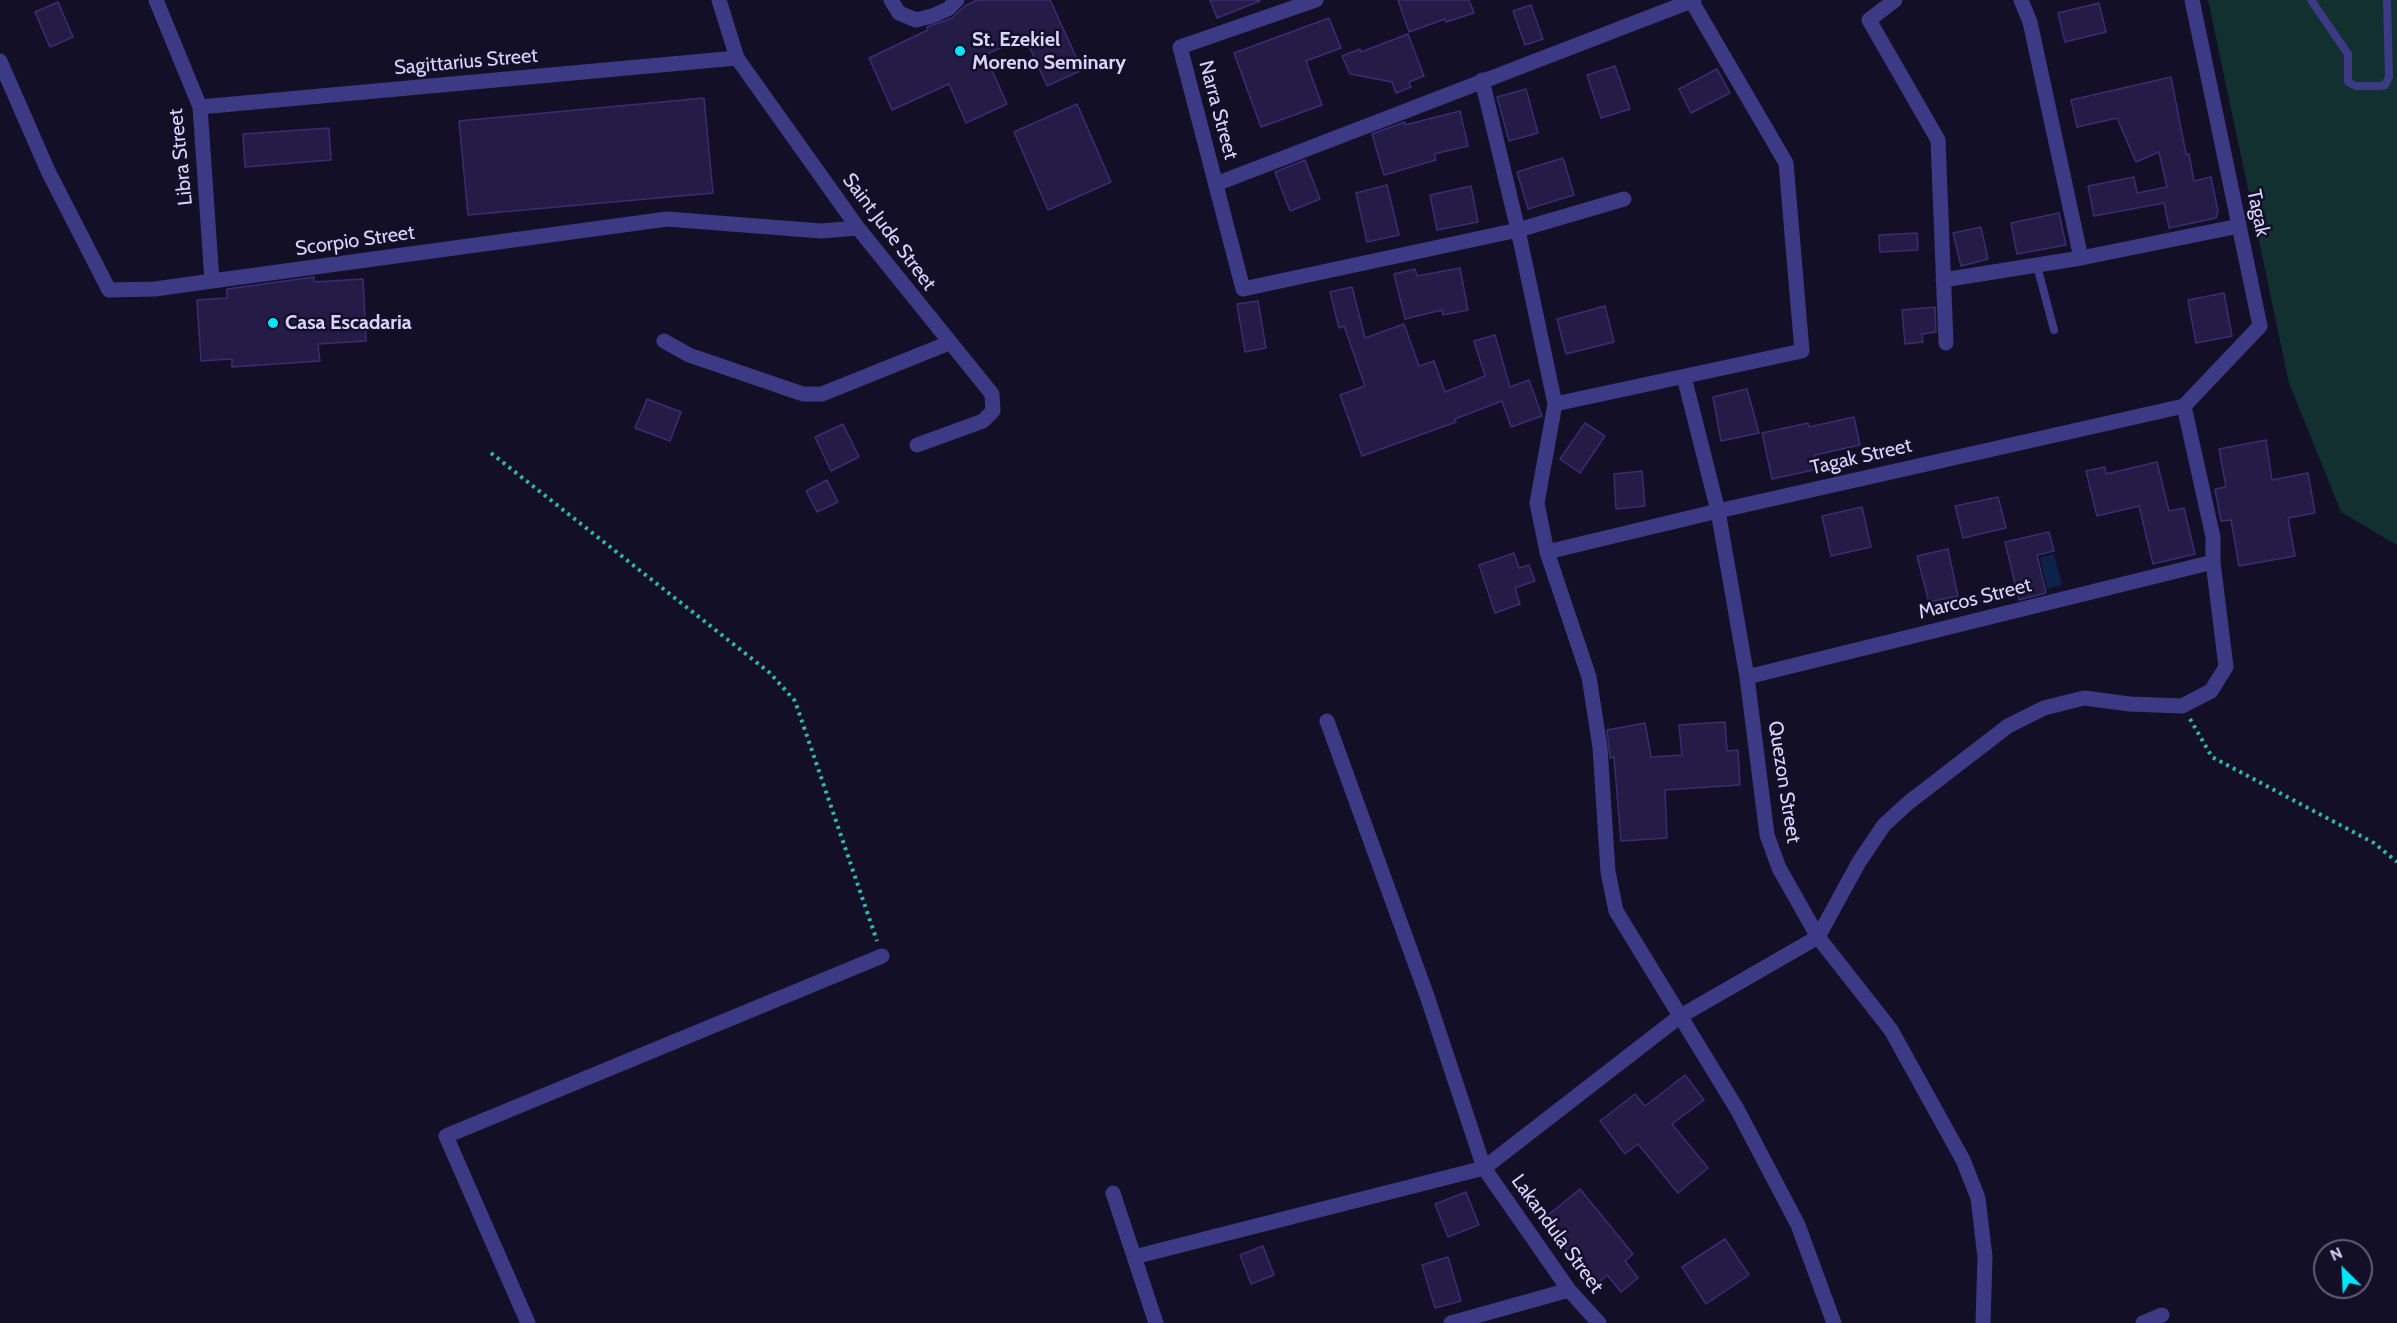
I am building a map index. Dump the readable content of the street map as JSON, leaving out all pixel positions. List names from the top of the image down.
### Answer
{
  "streets": {
    "street": [
      "Sagittarius Street",
      "Narra Street",
      "Libra Street",
      "Tagak",
      "Saint Jude Street",
      "Scorpio Street",
      "Tagak Street",
      "Marcos Street",
      "Quezon Street",
      "Lakandula Street"
    ]
  },
  "crossings": [
    ["Sagittarius Street", "Libra Street"],
    ["Sagittarius Street", "Saint Jude Street"],
    ["Libra Street", "Scorpio Street"],
    ["Tagak", "Tagak Street"],
    ["Saint Jude Street", "Scorpio Street"],
    ["Tagak Street", "Quezon Street"],
    ["Marcos Street", "Quezon Street"]
  ],
  "places": ["St. Ezekiel Moreno Seminary", "Casa Escadaria"],
  "north": "top left"
}
